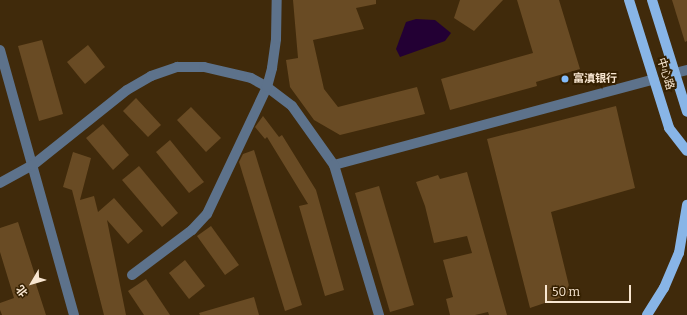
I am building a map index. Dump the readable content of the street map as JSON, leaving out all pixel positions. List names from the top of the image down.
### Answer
{
  "streets": {
    "main road": ["中心路"]
  },
  "places": ["富滇银行"],
  "scale_bar": "50 m",
  "north": "bottom left"
}
